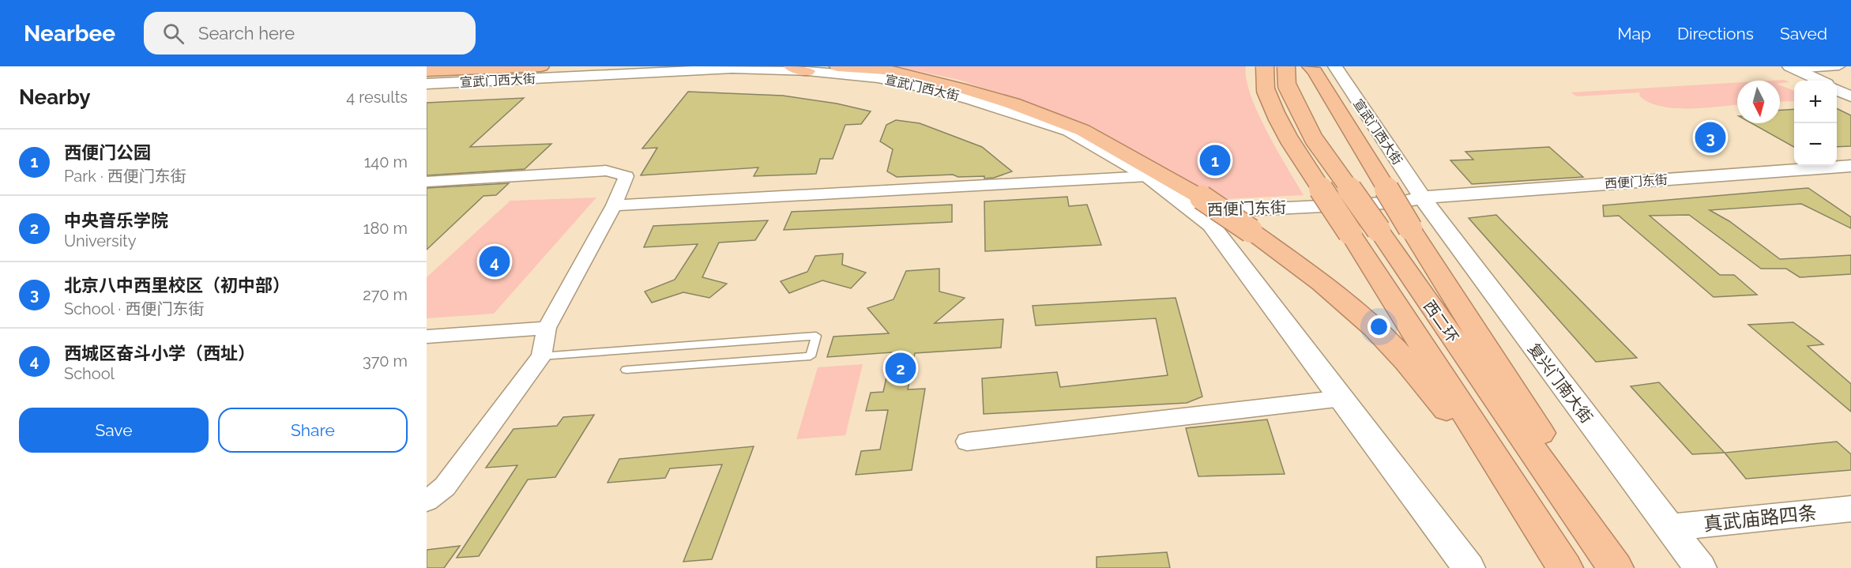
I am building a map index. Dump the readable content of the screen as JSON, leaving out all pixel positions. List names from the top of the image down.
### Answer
{
  "streets": {
    "highway": ["宣武门西大街", "西二环"],
    "street": ["西便门东街", "复兴门南大街", "真武庙路四条"]
  },
  "crossings": [
    ["宣武门西大街", "西便门东街"],
    ["宣武门西大街", "复兴门南大街"],
    ["西便门东街", "复兴门南大街"],
    ["复兴门南大街", "真武庙路四条"]
  ],
  "north": "bottom",
  "page": {
    "header": "Nearbee",
    "search": "Search here",
    "nav": ["Map", "Directions", "Saved"],
    "heading": ["Nearby", "4 results"],
    "map_buttons": ["+", "−"],
    "pins": [
      "3",
      "1",
      "4",
      "2"
    ],
    "list": [
      {
        "mark": "1",
        "name": "西便门公园",
        "note": "Park · 西便门东街",
        "value": "140 m"
      },
      {
        "mark": "2",
        "name": "中央音乐学院",
        "note": "University",
        "value": "180 m"
      },
      {
        "mark": "3",
        "name": "北京八中西里校区（初中部）",
        "note": "School · 西便门东街",
        "value": "270 m"
      },
      {
        "mark": "4",
        "name": "西城区奋斗小学（西址）",
        "note": "School",
        "value": "370 m"
      }
    ],
    "buttons": ["Save", "Share"]
  }
}
